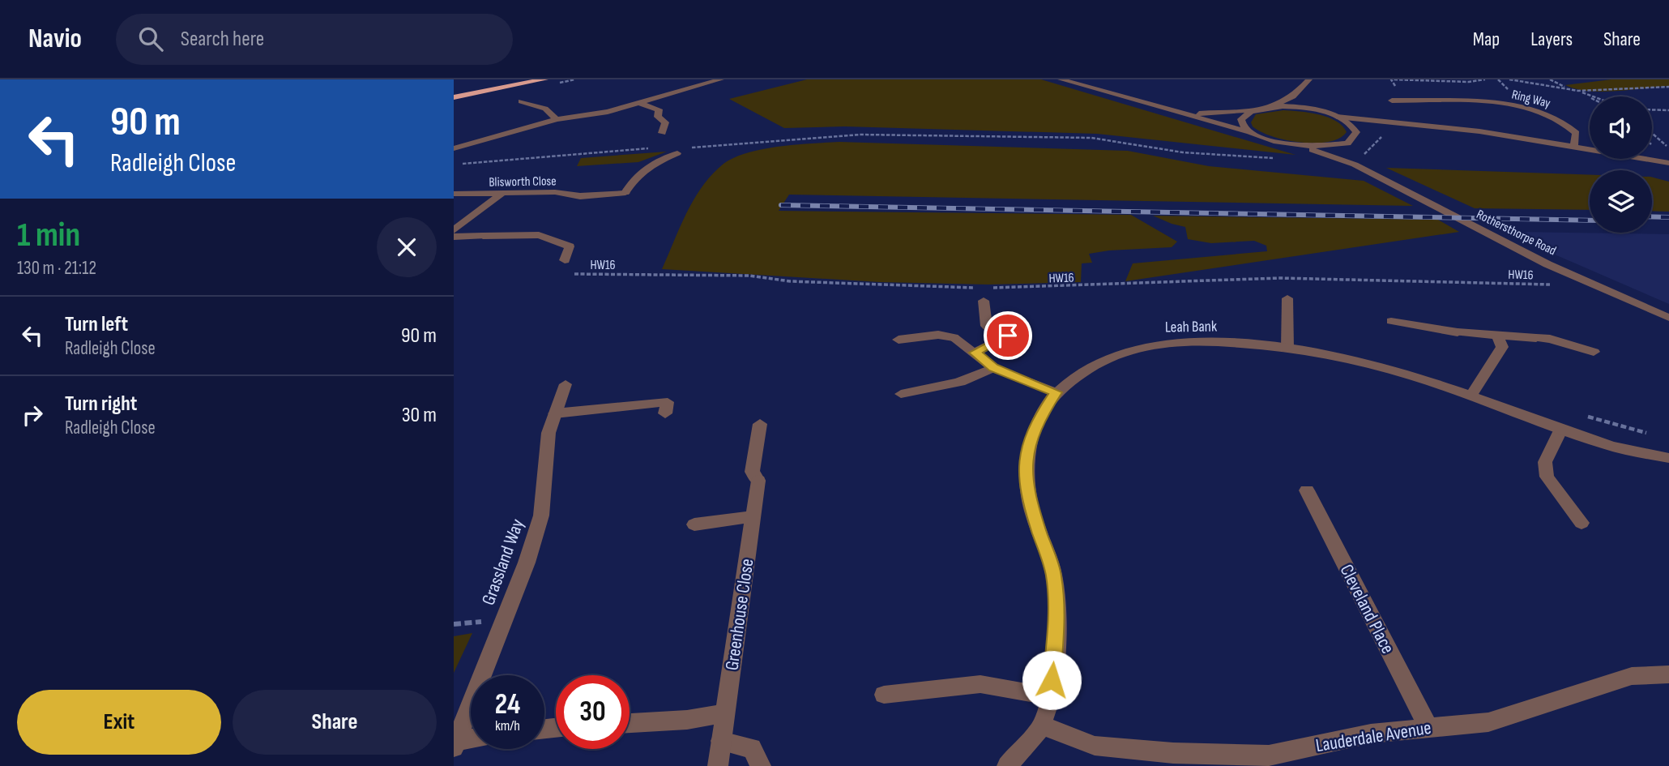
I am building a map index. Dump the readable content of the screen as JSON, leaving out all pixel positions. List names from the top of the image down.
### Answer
{
  "streets": {
    "street": [
      "Ring Way",
      "Blisworth Close",
      "Rothersthorpe Road",
      "Leah Bank",
      "Grassland Way",
      "Cleveland Place",
      "Greenhouse Close",
      "Lauderdale Avenue"
    ],
    "path": ["HW16"]
  },
  "crossings": [
    ["Rothersthorpe Road", "HW16"],
    ["Leah Bank", "Lauderdale Avenue"],
    ["Cleveland Place", "Lauderdale Avenue"]
  ],
  "page": {
    "header": "Navio",
    "search": "Search here",
    "nav": ["Map", "Layers", "Share"],
    "turn": ["90 m", "Radleigh Close"],
    "heading": ["1 min", "130 m · 21:12"],
    "list": [
      {
        "name": "Turn left",
        "note": "Radleigh Close",
        "value": "90 m"
      },
      {
        "name": "Turn right",
        "note": "Radleigh Close",
        "value": "30 m"
      }
    ],
    "speed": "24 km/h",
    "limit": "30",
    "buttons": ["Exit", "Share"]
  }
}
